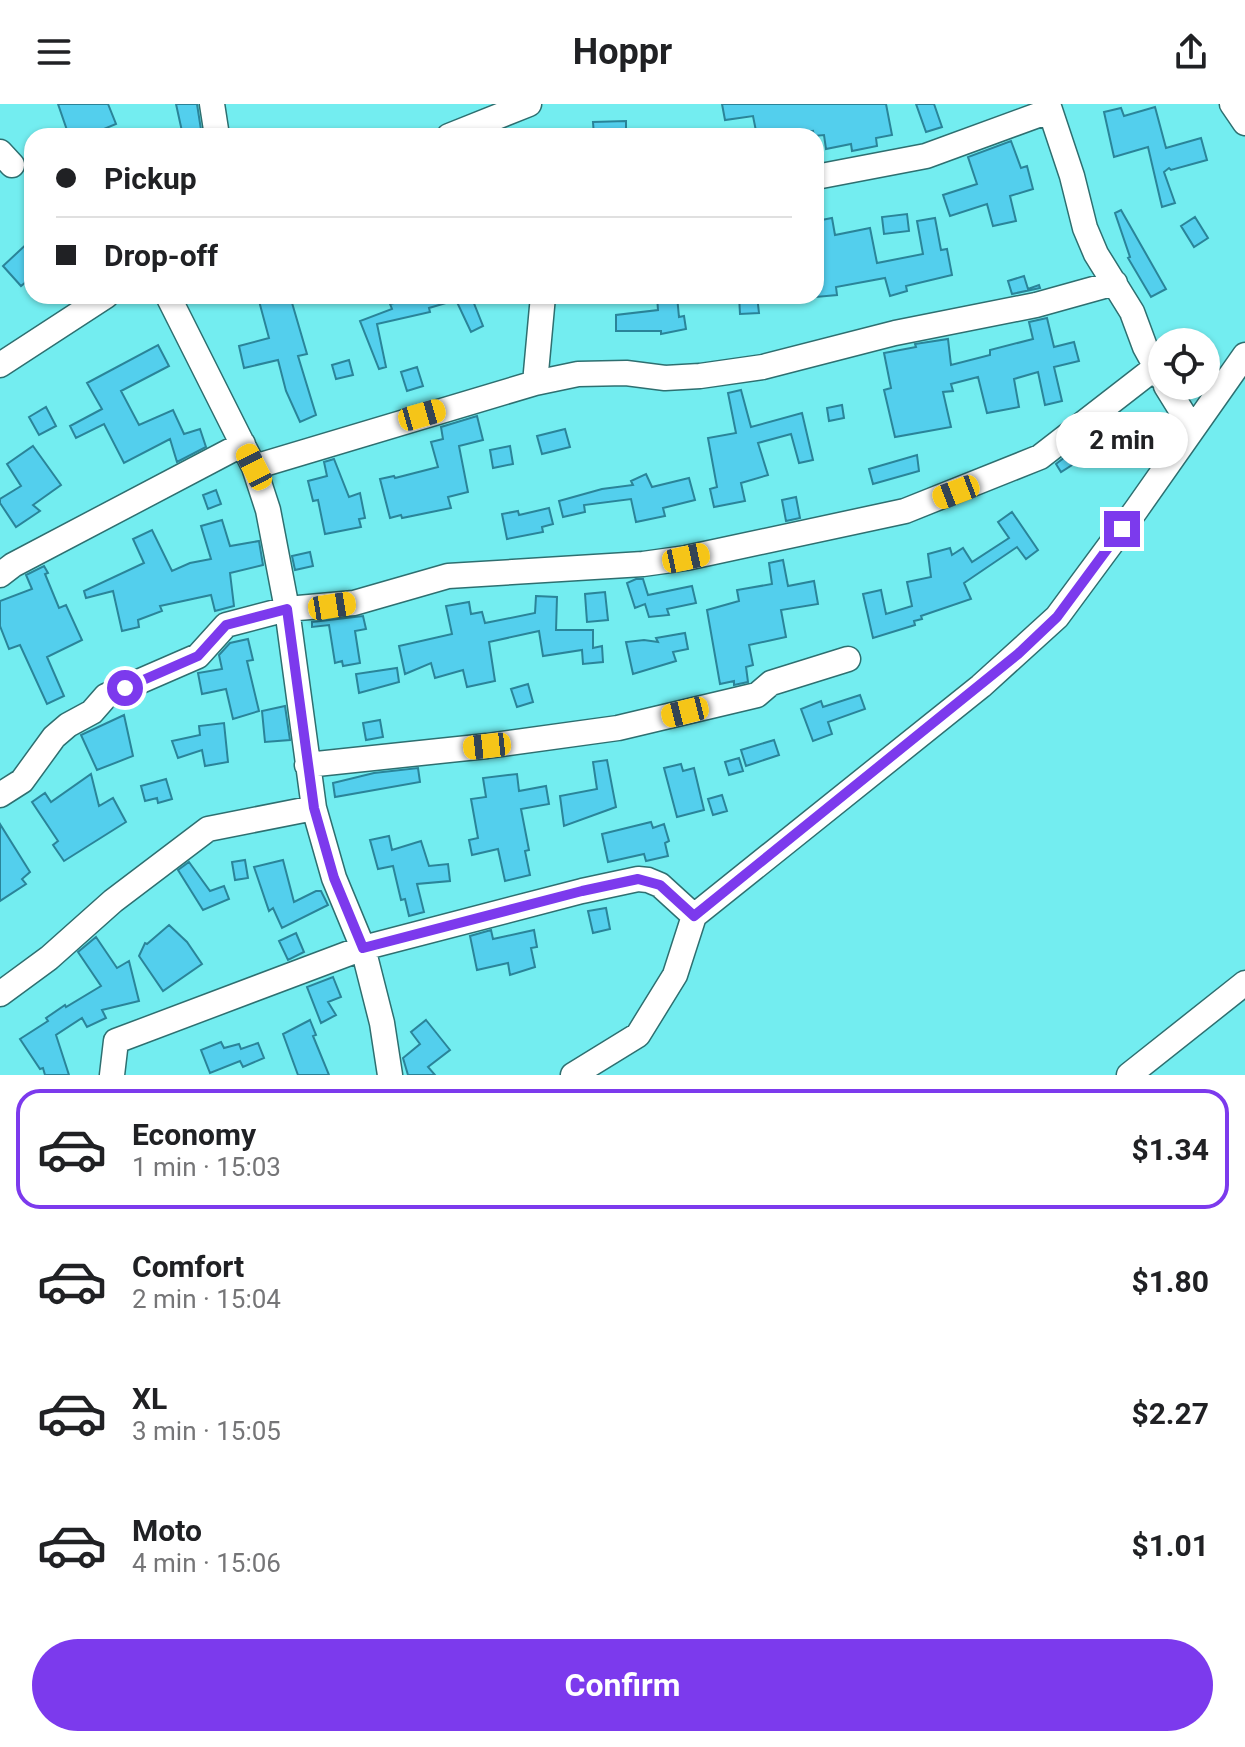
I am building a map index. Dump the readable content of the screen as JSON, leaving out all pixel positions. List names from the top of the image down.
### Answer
{
  "page": {
    "header": "Hoppr",
    "banner": ["Pickup", "Drop-off"],
    "bubble": "2 min",
    "list": [
      {
        "name": "Economy",
        "note": "1 min · 15:03",
        "value": "$1.34"
      },
      {
        "name": "Comfort",
        "note": "2 min · 15:04",
        "value": "$1.80"
      },
      {
        "name": "XL",
        "note": "3 min · 15:05",
        "value": "$2.27"
      },
      {
        "name": "Moto",
        "note": "4 min · 15:06",
        "value": "$1.01"
      }
    ],
    "buttons": "Confirm"
  }
}
